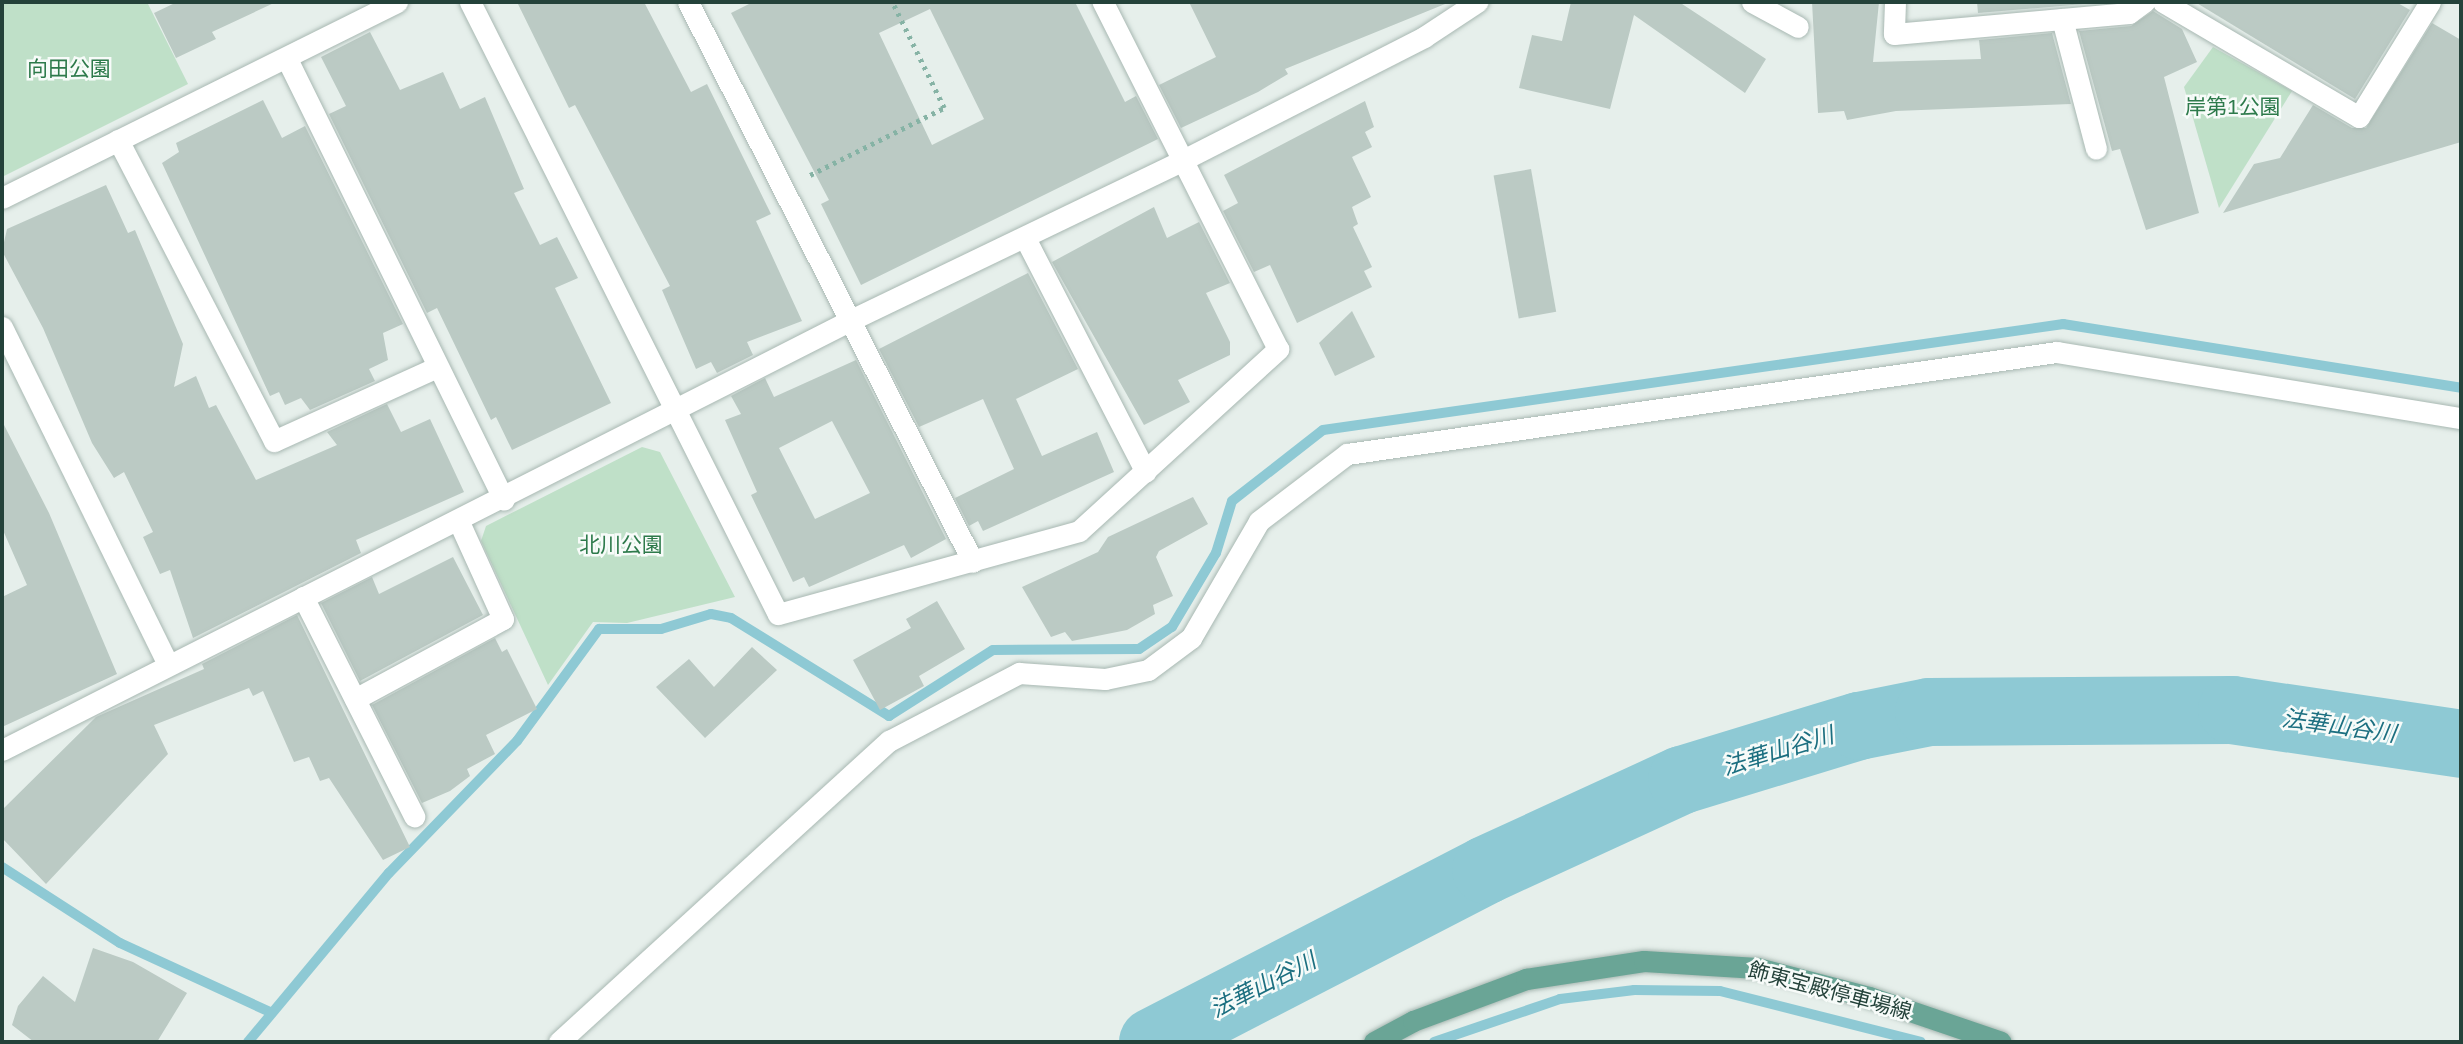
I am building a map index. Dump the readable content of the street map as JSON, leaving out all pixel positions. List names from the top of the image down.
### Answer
{
  "streets": {
    "main road": ["飾東宝殿停車場線"]
  },
  "water": ["法華山谷川"],
  "parks": ["向田公園", "岸第1公園", "北川公園"]
}
